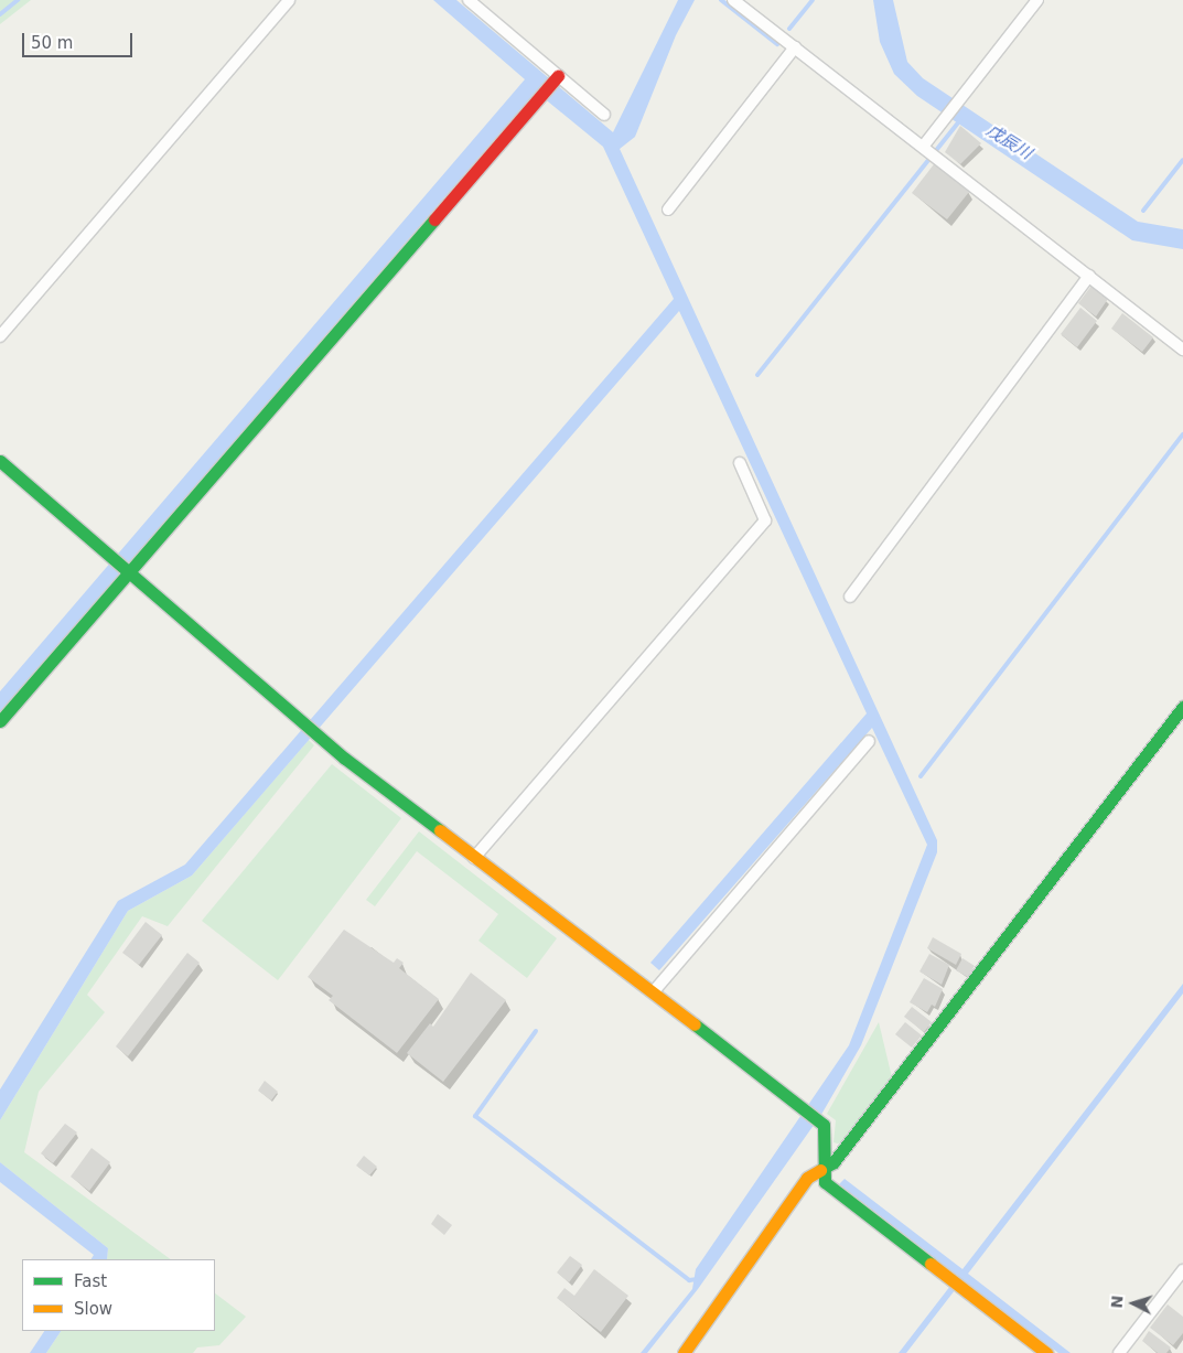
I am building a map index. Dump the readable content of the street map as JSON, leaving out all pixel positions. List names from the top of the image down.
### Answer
{
  "water": ["戊辰川"],
  "legend": ["Fast", "Slow"],
  "scale_bar": "50 m",
  "north": "left"
}
